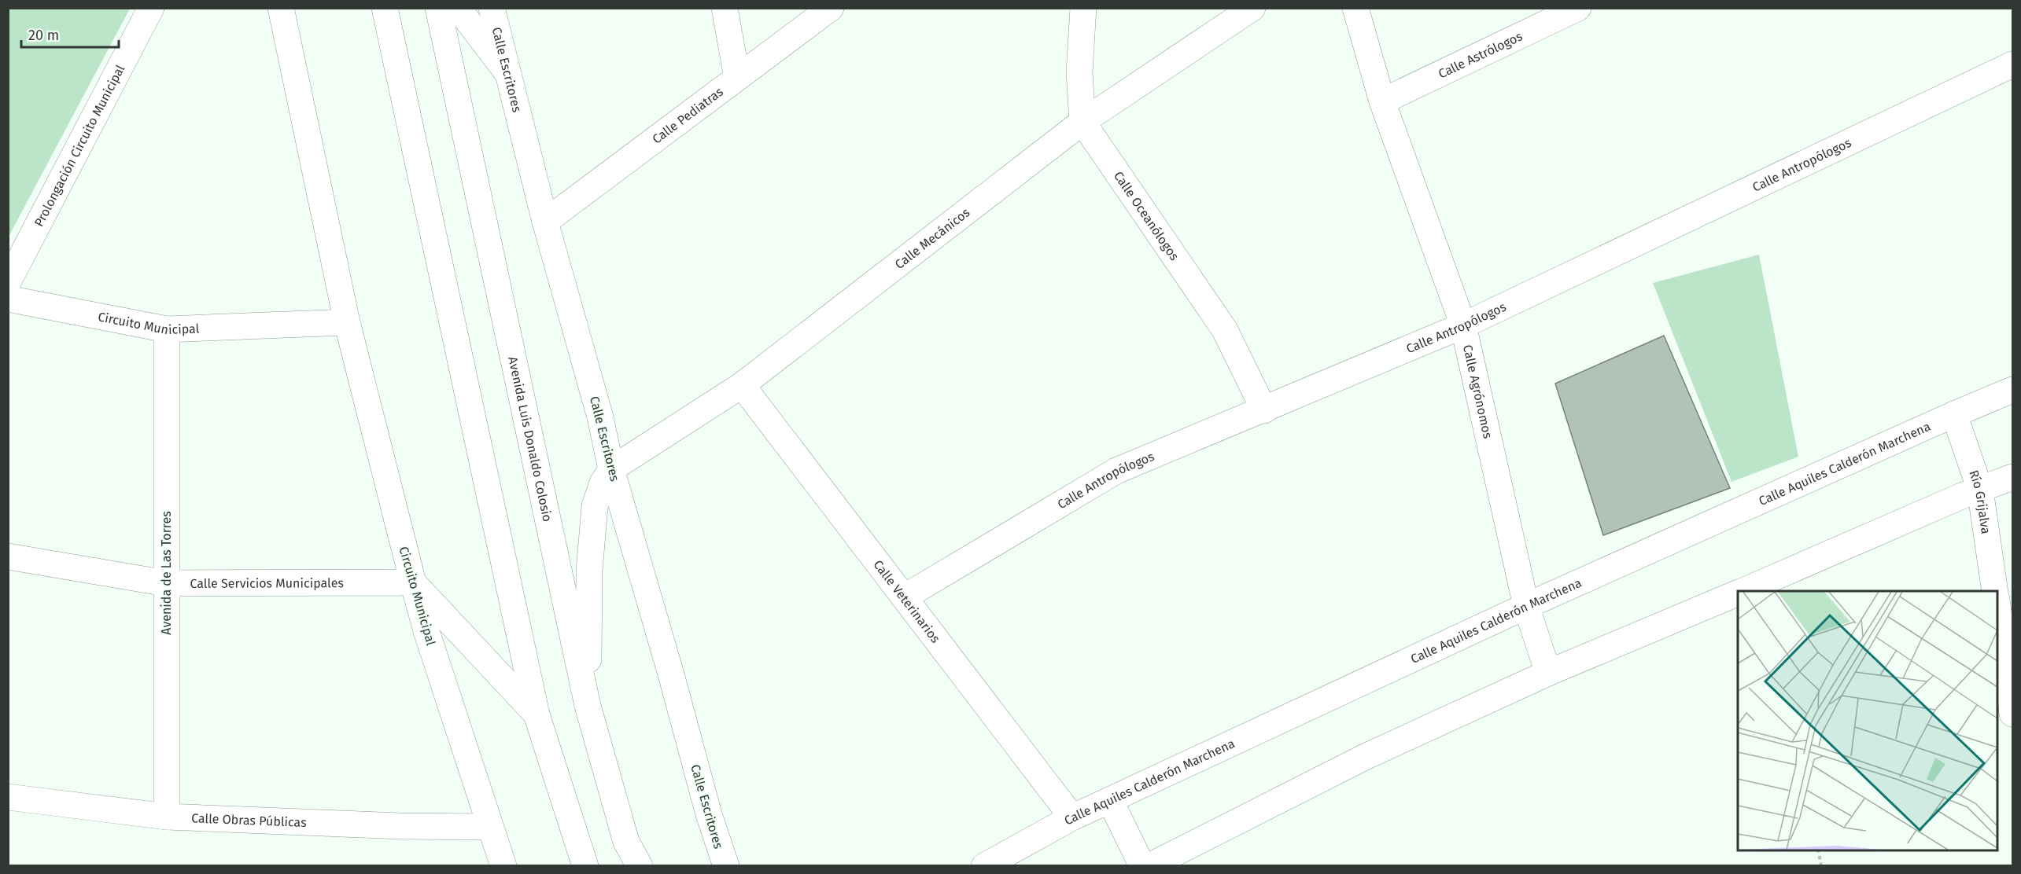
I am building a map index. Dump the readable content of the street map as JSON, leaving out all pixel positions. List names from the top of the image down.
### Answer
{
  "streets": {
    "street": [
      "Calle Astrólogos",
      "Calle Escritores",
      "Calle Pediatras",
      "Prolongación Circuito Municipal",
      "Calle Antropólogos",
      "Calle Oceanólogos",
      "Calle Mecánicos",
      "Circuito Municipal",
      "Calle Agrónomos",
      "Avenida Luis Donaldo Colosio",
      "Calle Aquiles Calderón Marchena",
      "Río Grijalva",
      "Avenida de Las Torres",
      "Calle Servicios Municipales",
      "Calle Veterinarios",
      "Calle Obras Públicas"
    ]
  },
  "crossings": [
    ["Calle Astrólogos", "Calle Agrónomos"],
    ["Calle Escritores", "Calle Pediatras"],
    ["Calle Escritores", "Calle Mecánicos"],
    ["Calle Antropólogos", "Calle Oceanólogos"],
    ["Calle Antropólogos", "Calle Agrónomos"],
    ["Calle Antropólogos", "Calle Veterinarios"],
    ["Calle Oceanólogos", "Calle Mecánicos"],
    ["Calle Mecánicos", "Calle Veterinarios"],
    ["Circuito Municipal", "Avenida de Las Torres"],
    ["Circuito Municipal", "Calle Servicios Municipales"],
    ["Circuito Municipal", "Calle Obras Públicas"],
    ["Calle Agrónomos", "Calle Aquiles Calderón Marchena"],
    ["Calle Aquiles Calderón Marchena", "Río Grijalva"],
    ["Calle Aquiles Calderón Marchena", "Calle Veterinarios"],
    ["Avenida de Las Torres", "Calle Servicios Municipales"],
    ["Avenida de Las Torres", "Calle Obras Públicas"]
  ],
  "scale_bar": "20 m"
}
